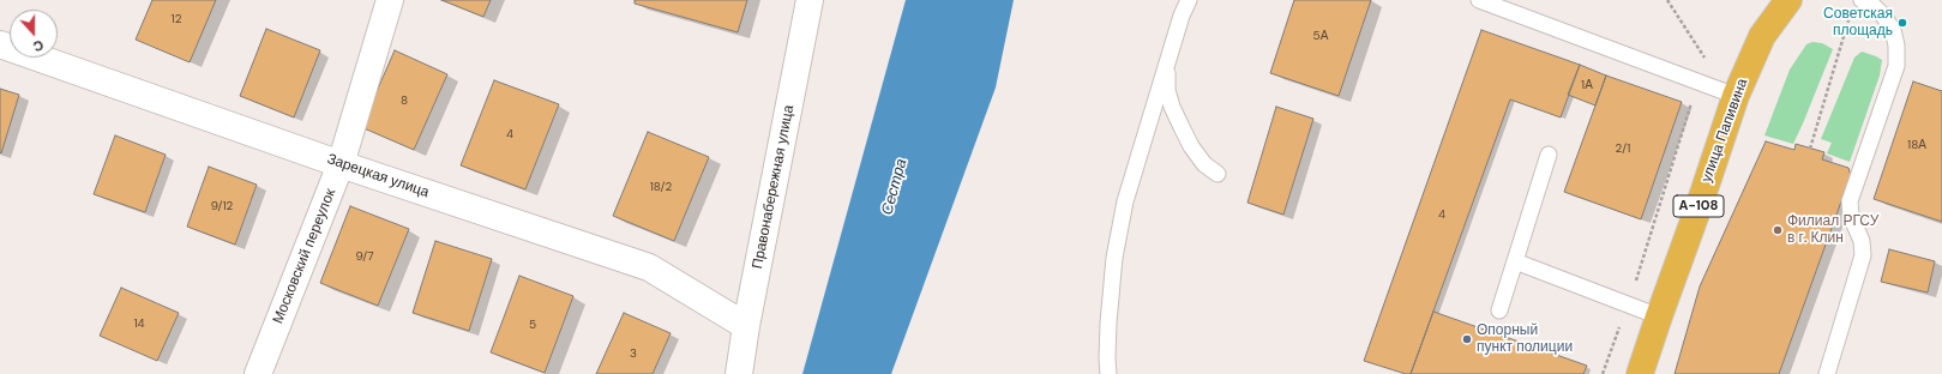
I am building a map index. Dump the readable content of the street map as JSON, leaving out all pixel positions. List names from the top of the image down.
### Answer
{
  "streets": {
    "highway": ["улица Папивина", "А-108"],
    "street": ["Зарецкая улица", "Правонабережная улица", "Московский переулок"]
  },
  "crossings": [
    ["Зарецкая улица", "Правонабережная улица"],
    ["Зарецкая улица", "Московский переулок"]
  ],
  "water": ["Сестра"],
  "places": ["Советская площадь", "Филиал РГСУ в г. Клин", "Опорный пункт полиции"],
  "house_numbers": [
    "12",
    "5А",
    "1А",
    "8",
    "4",
    "18А",
    "2/1",
    "18/2",
    "9/12",
    "4",
    "9/7",
    "14",
    "5",
    "3"
  ],
  "north": "bottom"
}
